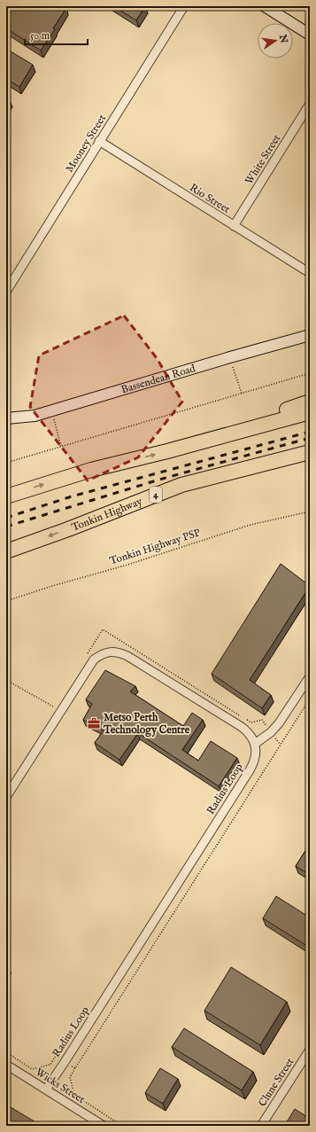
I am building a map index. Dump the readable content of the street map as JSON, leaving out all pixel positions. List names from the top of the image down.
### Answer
{
  "streets": {
    "highway": ["4", "Tonkin Highway"],
    "street": [
      "Mooney Street",
      "White Street",
      "Rio Street",
      "Bassendean Road",
      "Radius Loop",
      "Clune Street",
      "Wicks Street"
    ],
    "path": ["Tonkin Highway PSP"]
  },
  "crossings": [
    ["Mooney Street", "Rio Street"],
    ["White Street", "Rio Street"],
    ["Radius Loop", "Wicks Street"]
  ],
  "places": {
    "office": ["Metso Perth Technology Centre"]
  },
  "scale_bar": "50 m",
  "north": "right"
}
